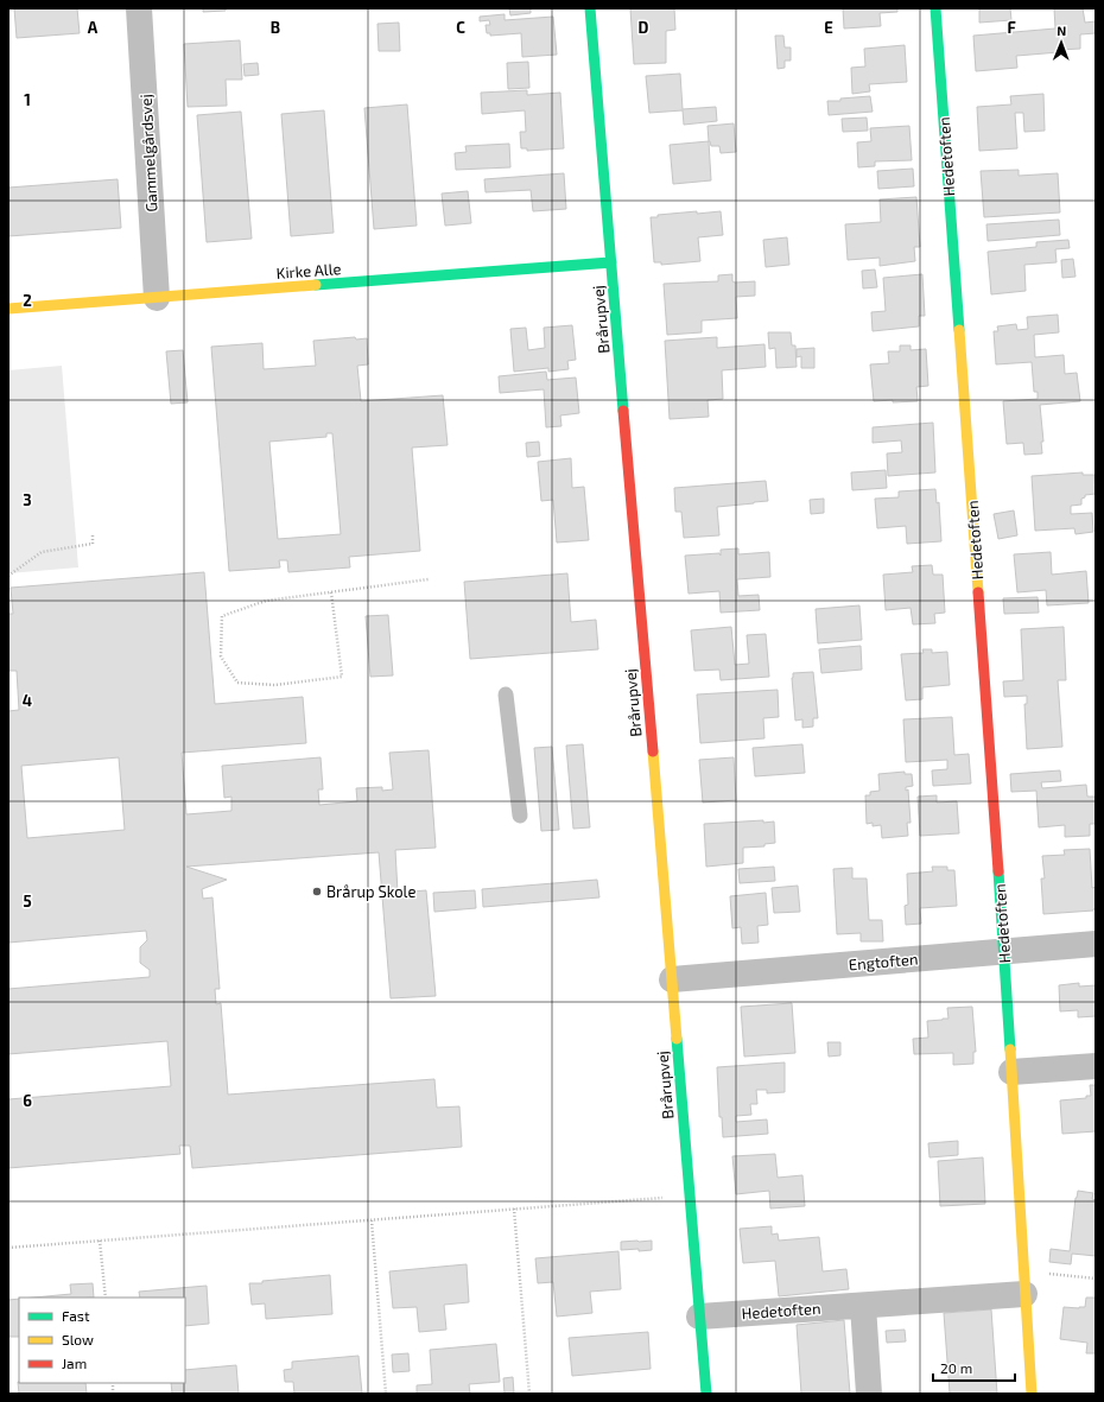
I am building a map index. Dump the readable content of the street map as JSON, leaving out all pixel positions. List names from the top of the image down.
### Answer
{
  "streets": {
    "street": [
      "Gammelgårdsvej",
      "Hedetoften",
      "Kirke Alle",
      "Brårupvej",
      "Engtoften"
    ]
  },
  "crossings": [
    ["Gammelgårdsvej", "Kirke Alle"],
    ["Hedetoften", "Brårupvej"],
    ["Hedetoften", "Engtoften"],
    ["Kirke Alle", "Brårupvej"],
    ["Brårupvej", "Engtoften"]
  ],
  "places": ["Brårup Skole"],
  "legend": ["Fast", "Slow", "Jam"],
  "scale_bar": "20 m",
  "north": "top",
  "grid": {
    "columns": [
      "A",
      "B",
      "C",
      "D",
      "E",
      "F"
    ],
    "rows": [
      "1",
      "2",
      "3",
      "4",
      "5",
      "6"
    ]
  }
}
